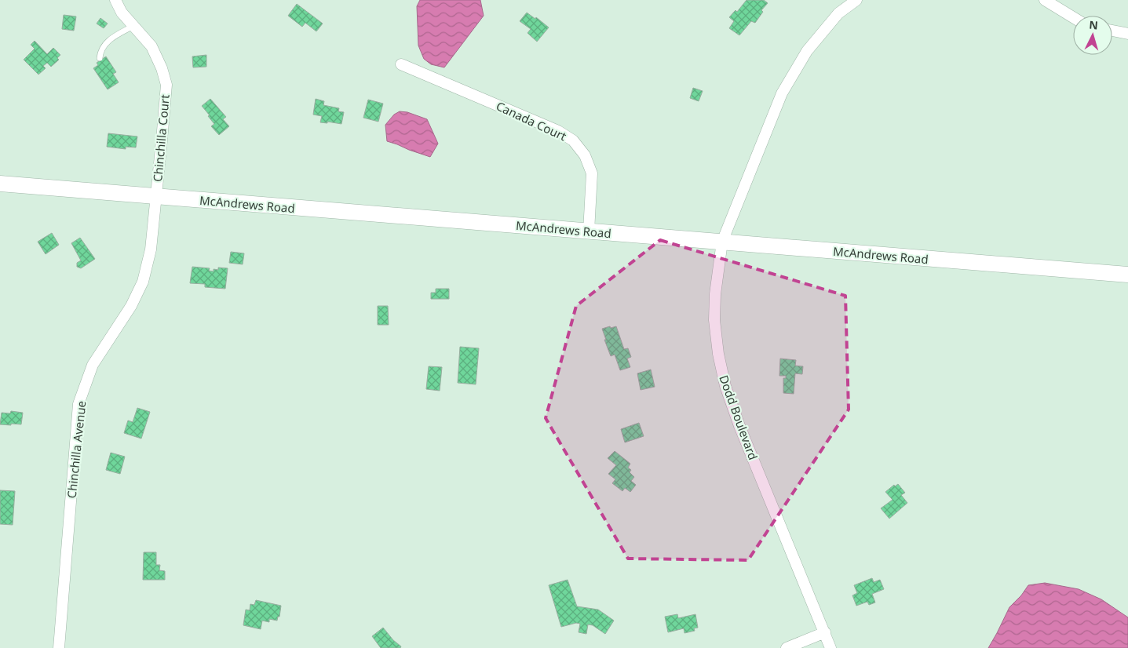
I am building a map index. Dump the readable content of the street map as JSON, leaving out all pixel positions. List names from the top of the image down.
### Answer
{
  "streets": {
    "main road": ["McAndrews Road"],
    "street": [
      "Canada Court",
      "Chinchilla Court",
      "Dodd Boulevard",
      "Chinchilla Avenue"
    ]
  },
  "crossings": [
    ["Canada Court", "McAndrews Road"],
    ["Chinchilla Court", "McAndrews Road"],
    ["Chinchilla Court", "Chinchilla Avenue"],
    ["McAndrews Road", "Dodd Boulevard"],
    ["McAndrews Road", "Chinchilla Avenue"]
  ],
  "north": "top"
}
